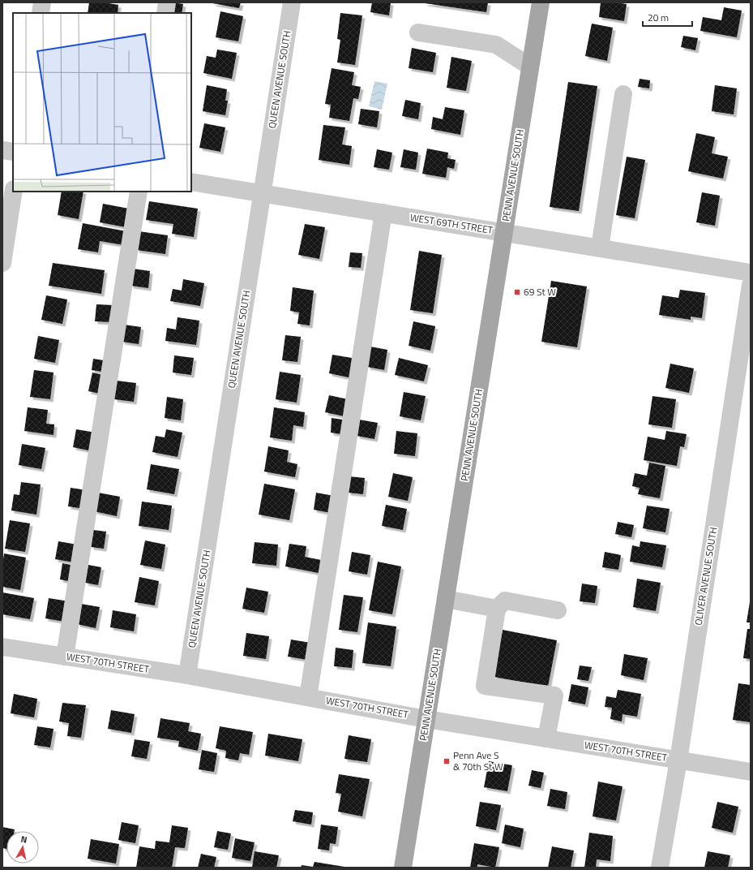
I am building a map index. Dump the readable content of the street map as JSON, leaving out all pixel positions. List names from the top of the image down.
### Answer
{
  "streets": {
    "main road": ["PENN AVENUE SOUTH"],
    "street": [
      "QUEEN AVENUE SOUTH",
      "WEST 69TH STREET",
      "OLIVER AVENUE SOUTH",
      "WEST 70TH STREET"
    ]
  },
  "crossings": [
    ["QUEEN AVENUE SOUTH", "WEST 69TH STREET"],
    ["QUEEN AVENUE SOUTH", "WEST 70TH STREET"],
    ["PENN AVENUE SOUTH", "WEST 69TH STREET"],
    ["PENN AVENUE SOUTH", "WEST 70TH STREET"],
    ["OLIVER AVENUE SOUTH", "WEST 70TH STREET"]
  ],
  "places": {
    "transit": ["69 St W", "Penn Ave S & 70th St W"]
  },
  "scale_bar": "20 m",
  "north": "top"
}
